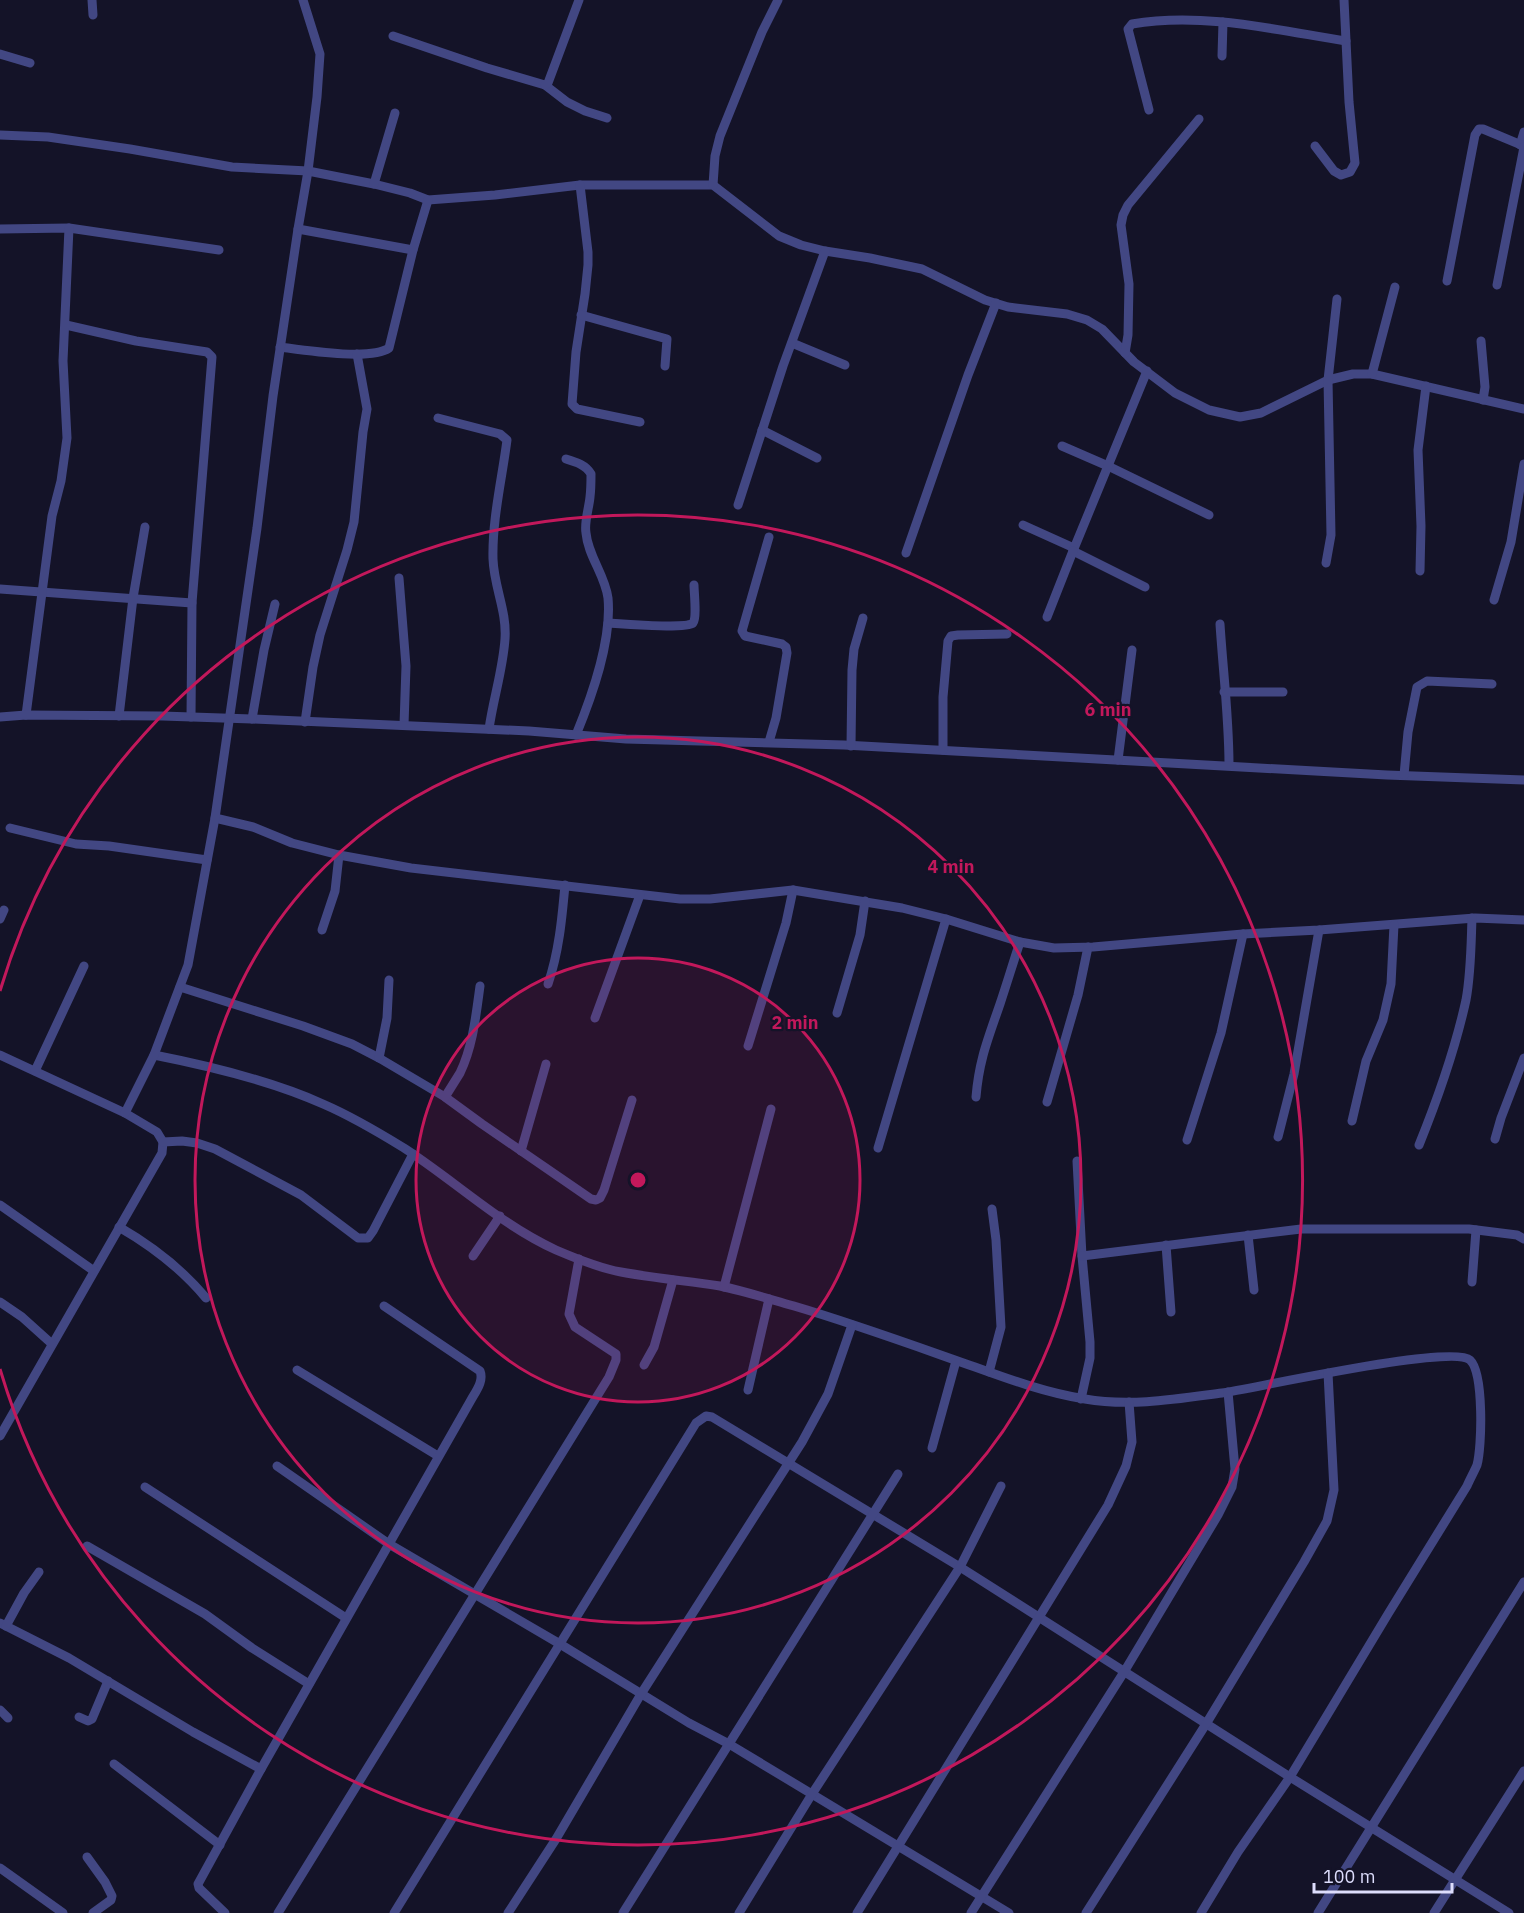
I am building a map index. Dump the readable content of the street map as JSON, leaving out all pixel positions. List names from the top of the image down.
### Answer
{
  "scale_bar": "100 m",
  "rings": ["6 min", "4 min", "2 min"]
}
